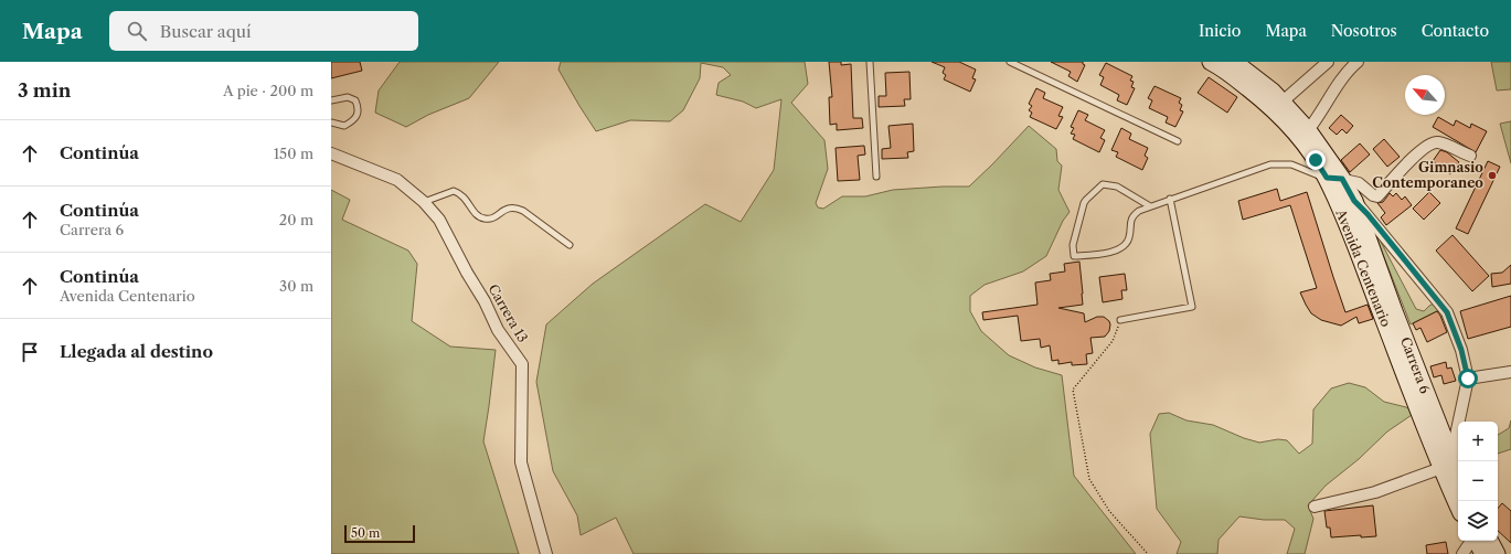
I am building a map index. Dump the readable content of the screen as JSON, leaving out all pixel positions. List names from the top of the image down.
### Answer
{
  "streets": {
    "main road": ["Avenida Centenario", "Carrera 6"],
    "street": ["Carrera 13"]
  },
  "crossings": [
    ["Avenida Centenario", "Carrera 6"]
  ],
  "places": ["Gimnasio Contemporaneo"],
  "scale_bar": "50 m",
  "north": "top left",
  "page": {
    "header": "Mapa",
    "search": "Buscar aquí",
    "nav": [
      "Inicio",
      "Mapa",
      "Nosotros",
      "Contacto"
    ],
    "heading": ["3 min", "A pie · 200 m"],
    "list": [
      ["Continúa", "150 m"],
      ["Continúa", "Carrera 6", "20 m"],
      ["Continúa", "Avenida Centenario", "30 m"],
      "Llegada al destino"
    ],
    "map_buttons": ["+", "−"],
    "scale": "50 m"
  }
}
